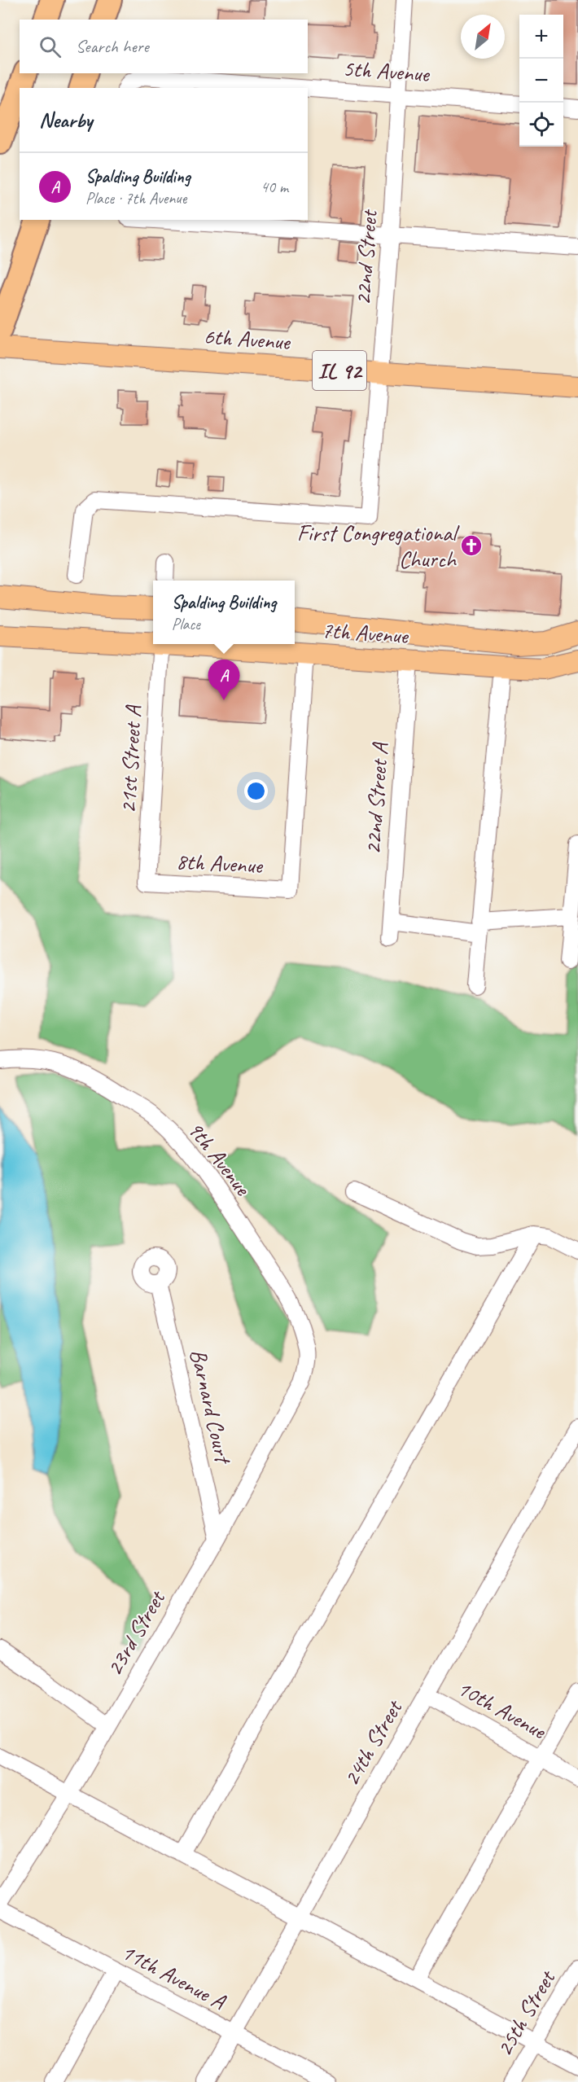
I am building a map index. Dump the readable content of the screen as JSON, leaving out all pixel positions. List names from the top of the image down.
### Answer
{
  "streets": {
    "main road": ["6th Avenue", "IL 92", "7th Avenue"],
    "street": [
      "5th Avenue",
      "22nd Street",
      "21st Street A",
      "22nd Street A",
      "8th Avenue",
      "9th Avenue",
      "Barnard Court",
      "23rd Street",
      "10th Avenue",
      "24th Street",
      "11th Avenue A",
      "25th Street"
    ]
  },
  "crossings": [
    ["5th Avenue", "22nd Street"],
    ["22nd Street", "6th Avenue"],
    ["7th Avenue", "22nd Street A"],
    ["7th Avenue", "8th Avenue"],
    ["21st Street A", "8th Avenue"],
    ["9th Avenue", "23rd Street"],
    ["Barnard Court", "23rd Street"],
    ["10th Avenue", "24th Street"],
    ["24th Street", "11th Avenue A"]
  ],
  "places": {
    "church": ["First Congregational Church"]
  },
  "north": "top right",
  "page": {
    "map_buttons": ["+", "−"],
    "search": "Search here",
    "heading": "Nearby",
    "list": [
      {
        "mark": "A",
        "name": "Spalding Building",
        "note": "Place · 7th Avenue",
        "value": "40 m"
      }
    ],
    "popup": ["Spalding Building", "Place"],
    "pins": "A"
  }
}
